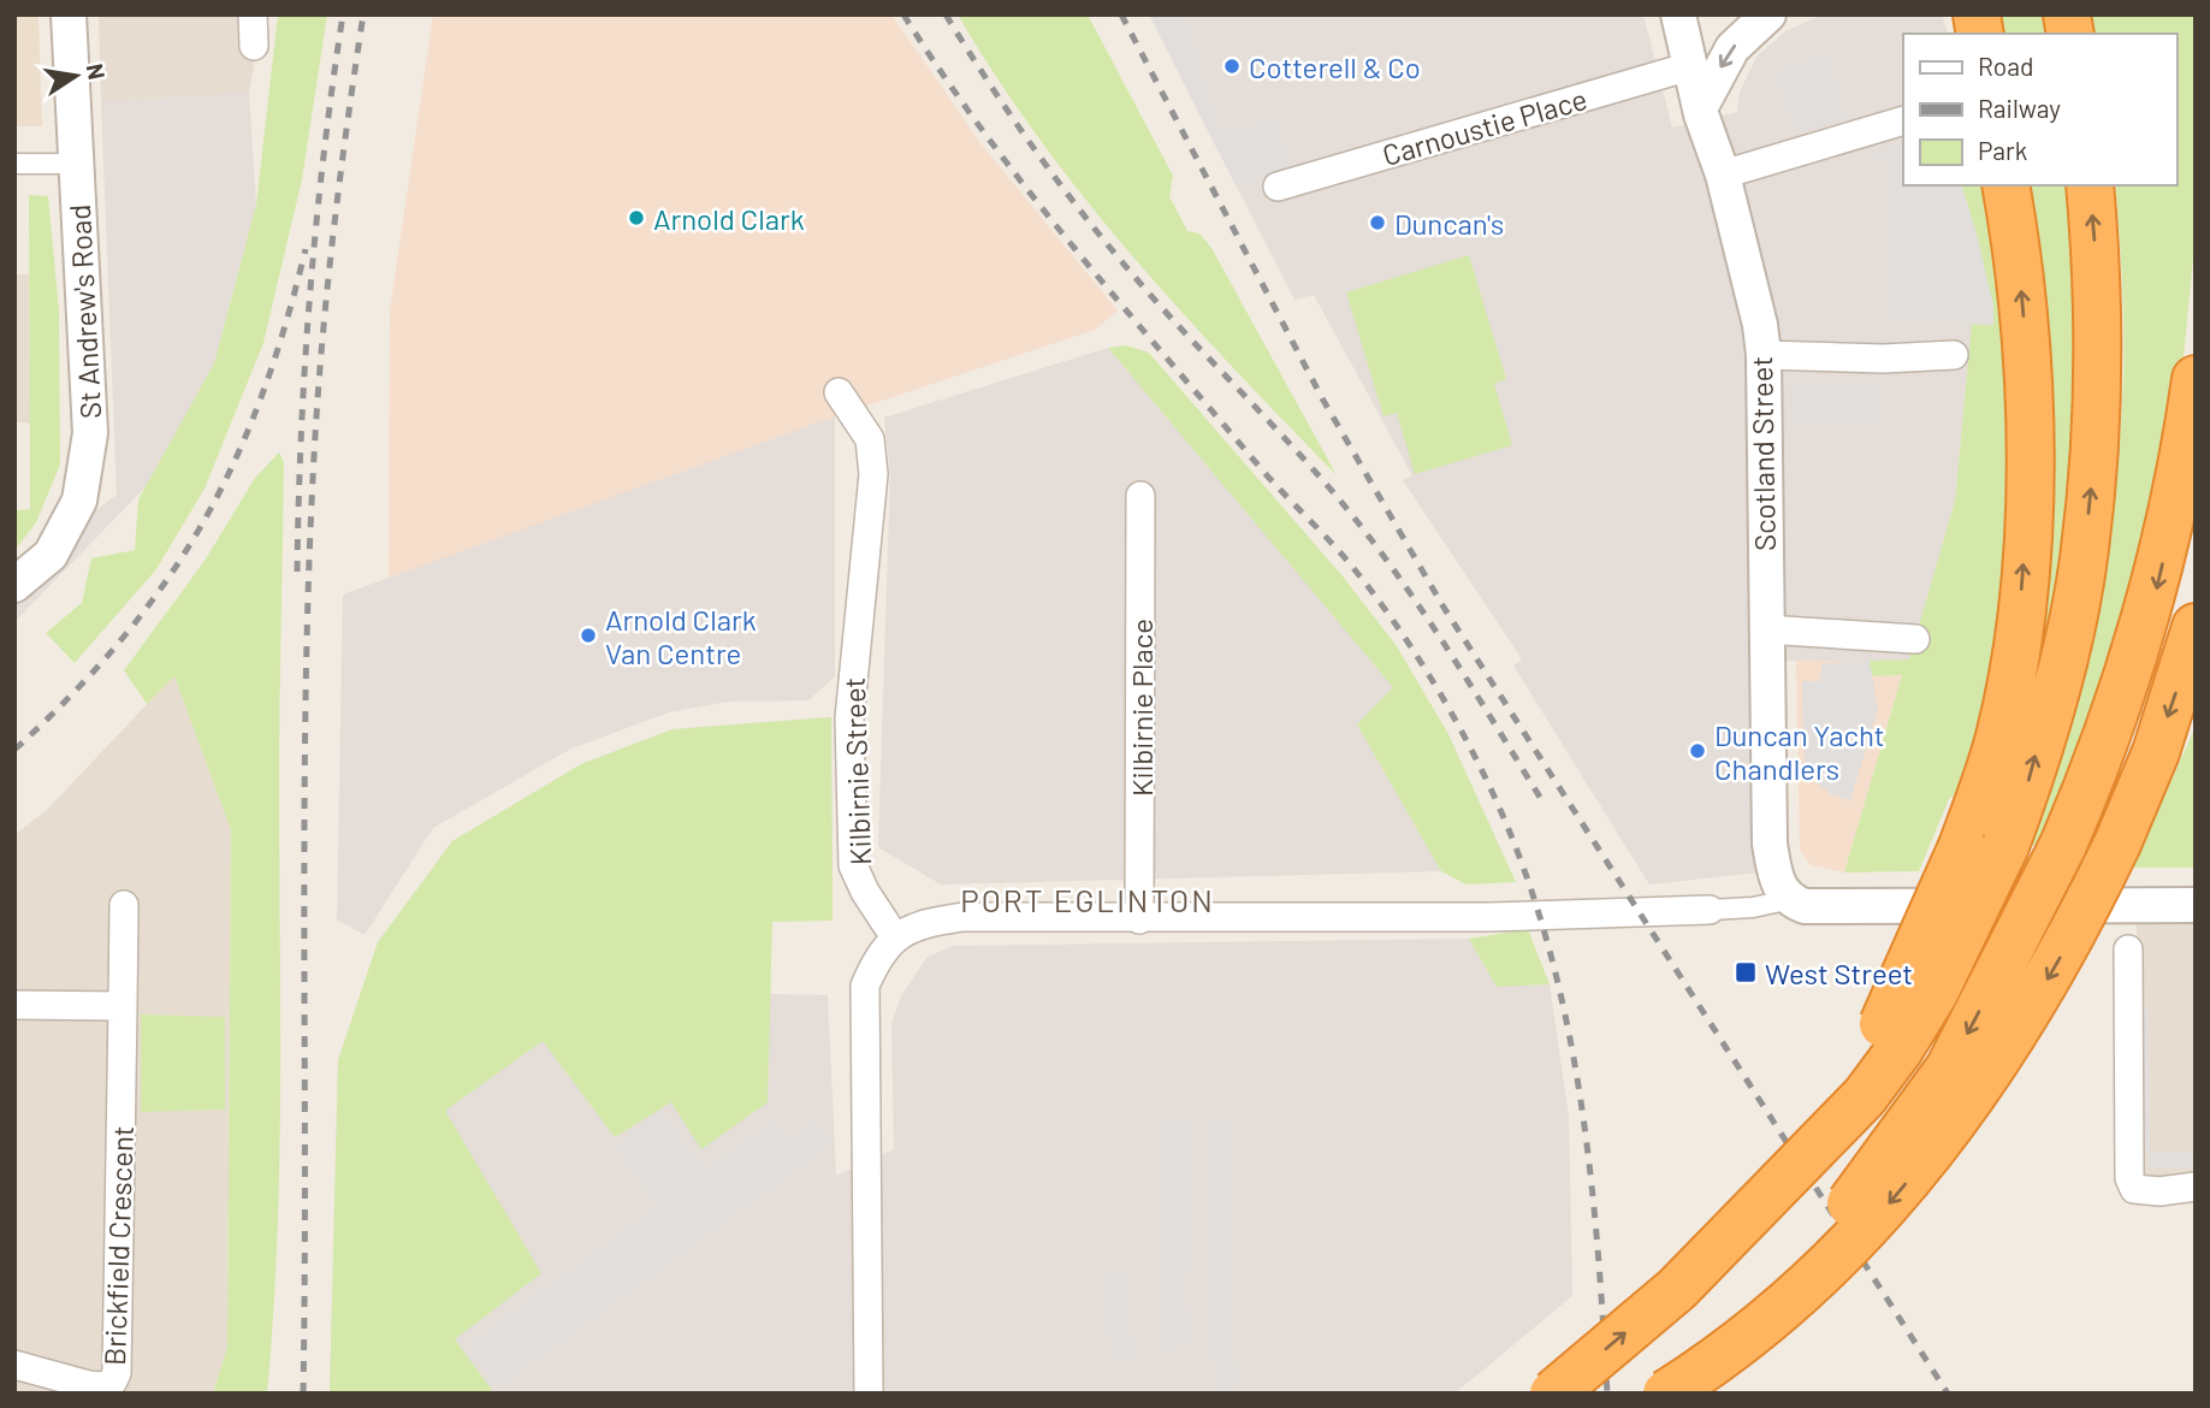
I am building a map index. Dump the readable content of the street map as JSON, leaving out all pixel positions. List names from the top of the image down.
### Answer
{
  "streets": {
    "street": [
      "Carnoustie Place",
      "St Andrew's Road",
      "Scotland Street",
      "Kilbirnie Place",
      "Kilbirnie Street",
      "Brickfield Crescent"
    ]
  },
  "crossings": [
    ["Carnoustie Place", "Scotland Street"]
  ],
  "districts": ["PORT EGLINTON"],
  "places": {
    "other": [
      "Cotterell & Co",
      "Arnold Clark",
      "Duncan's",
      "Arnold Clark Van Centre",
      "Duncan Yacht Chandlers"
    ],
    "transit": ["West Street"]
  },
  "legend": ["Road", "Railway", "Park"],
  "north": "right"
}
